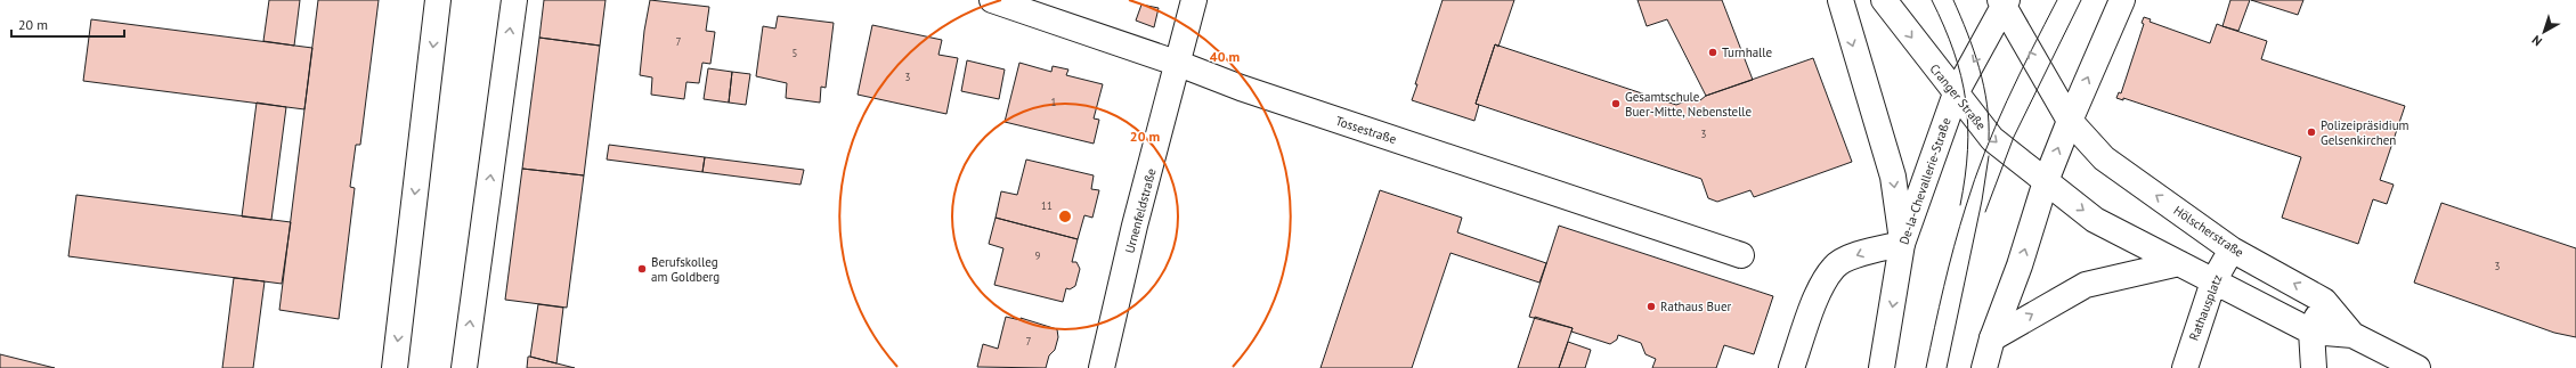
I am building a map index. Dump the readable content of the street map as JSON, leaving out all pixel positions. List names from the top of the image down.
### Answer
{
  "streets": {
    "street": [
      "Cranger Straße",
      "Tossestraße",
      "De-la-Chevallerie-Straße",
      "Urnenfeldstraße",
      "Hölscherstraße",
      "Rathausplatz"
    ]
  },
  "crossings": [
    ["Cranger Straße", "De-la-Chevallerie-Straße"],
    ["Cranger Straße", "Hölscherstraße"],
    ["Tossestraße", "Urnenfeldstraße"],
    ["Hölscherstraße", "Rathausplatz"]
  ],
  "places": [
    "Turnhalle",
    "Gesamtschule Buer-Mitte, Nebenstelle",
    "Polizeipräsidium Gelsenkirchen",
    "Berufskolleg am Goldberg",
    "Rathaus Buer"
  ],
  "house_numbers": [
    "7",
    "5",
    "3",
    "1",
    "3",
    "11",
    "9",
    "3",
    "7"
  ],
  "scale_bar": "20 m",
  "north": "bottom left",
  "rings": ["40 m", "20 m"]
}
